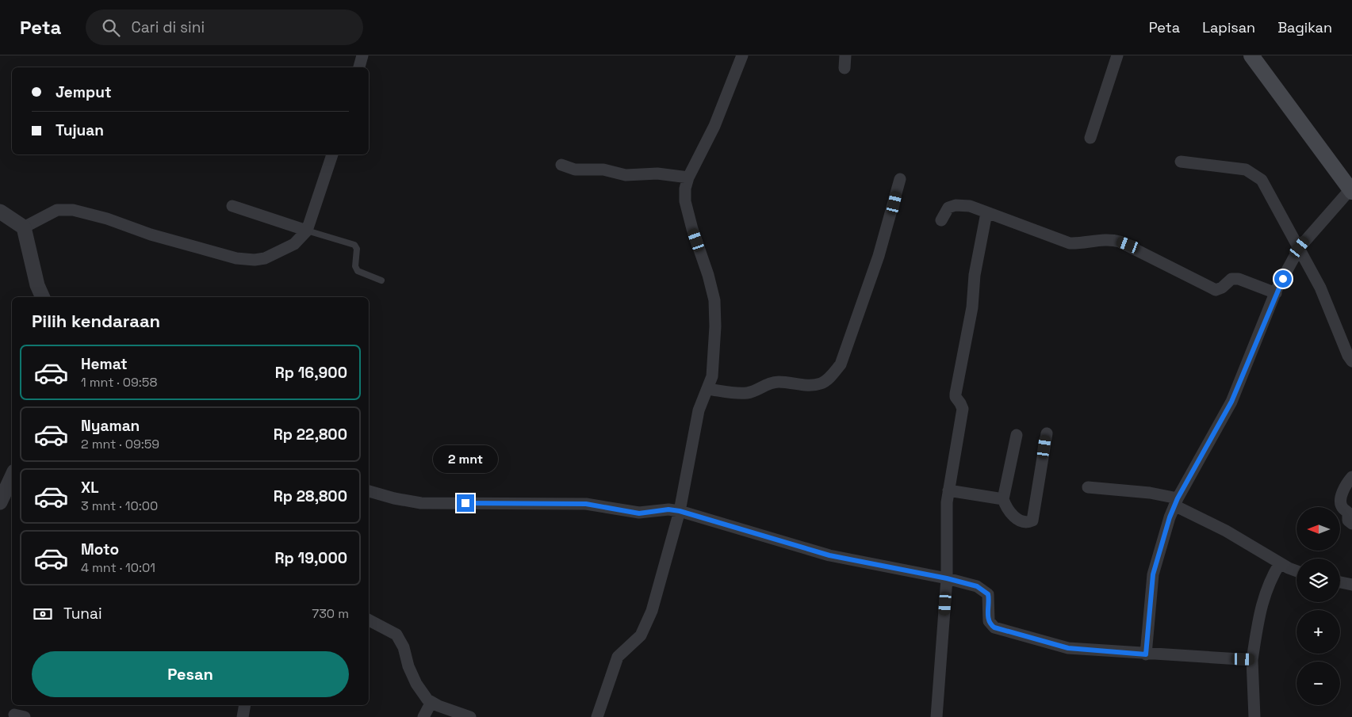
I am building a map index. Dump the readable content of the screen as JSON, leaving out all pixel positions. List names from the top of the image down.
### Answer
{
  "north": "left",
  "page": {
    "header": "Peta",
    "search": "Cari di sini",
    "nav": ["Peta", "Lapisan", "Bagikan"],
    "banner": ["Jemput", "Tujuan"],
    "heading": "Pilih kendaraan",
    "list": [
      {
        "name": "Hemat",
        "note": "1 mnt · 09:58",
        "value": "Rp 16,900"
      },
      {
        "name": "Nyaman",
        "note": "2 mnt · 09:59",
        "value": "Rp 22,800"
      },
      {
        "name": "XL",
        "note": "3 mnt · 10:00",
        "value": "Rp 28,800"
      },
      {
        "name": "Moto",
        "note": "4 mnt · 10:01",
        "value": "Rp 19,000"
      }
    ],
    "bubble": "2 mnt",
    "map_buttons": ["+", "−"],
    "pay": ["Tunai", "730 m"],
    "buttons": "Pesan"
  }
}
